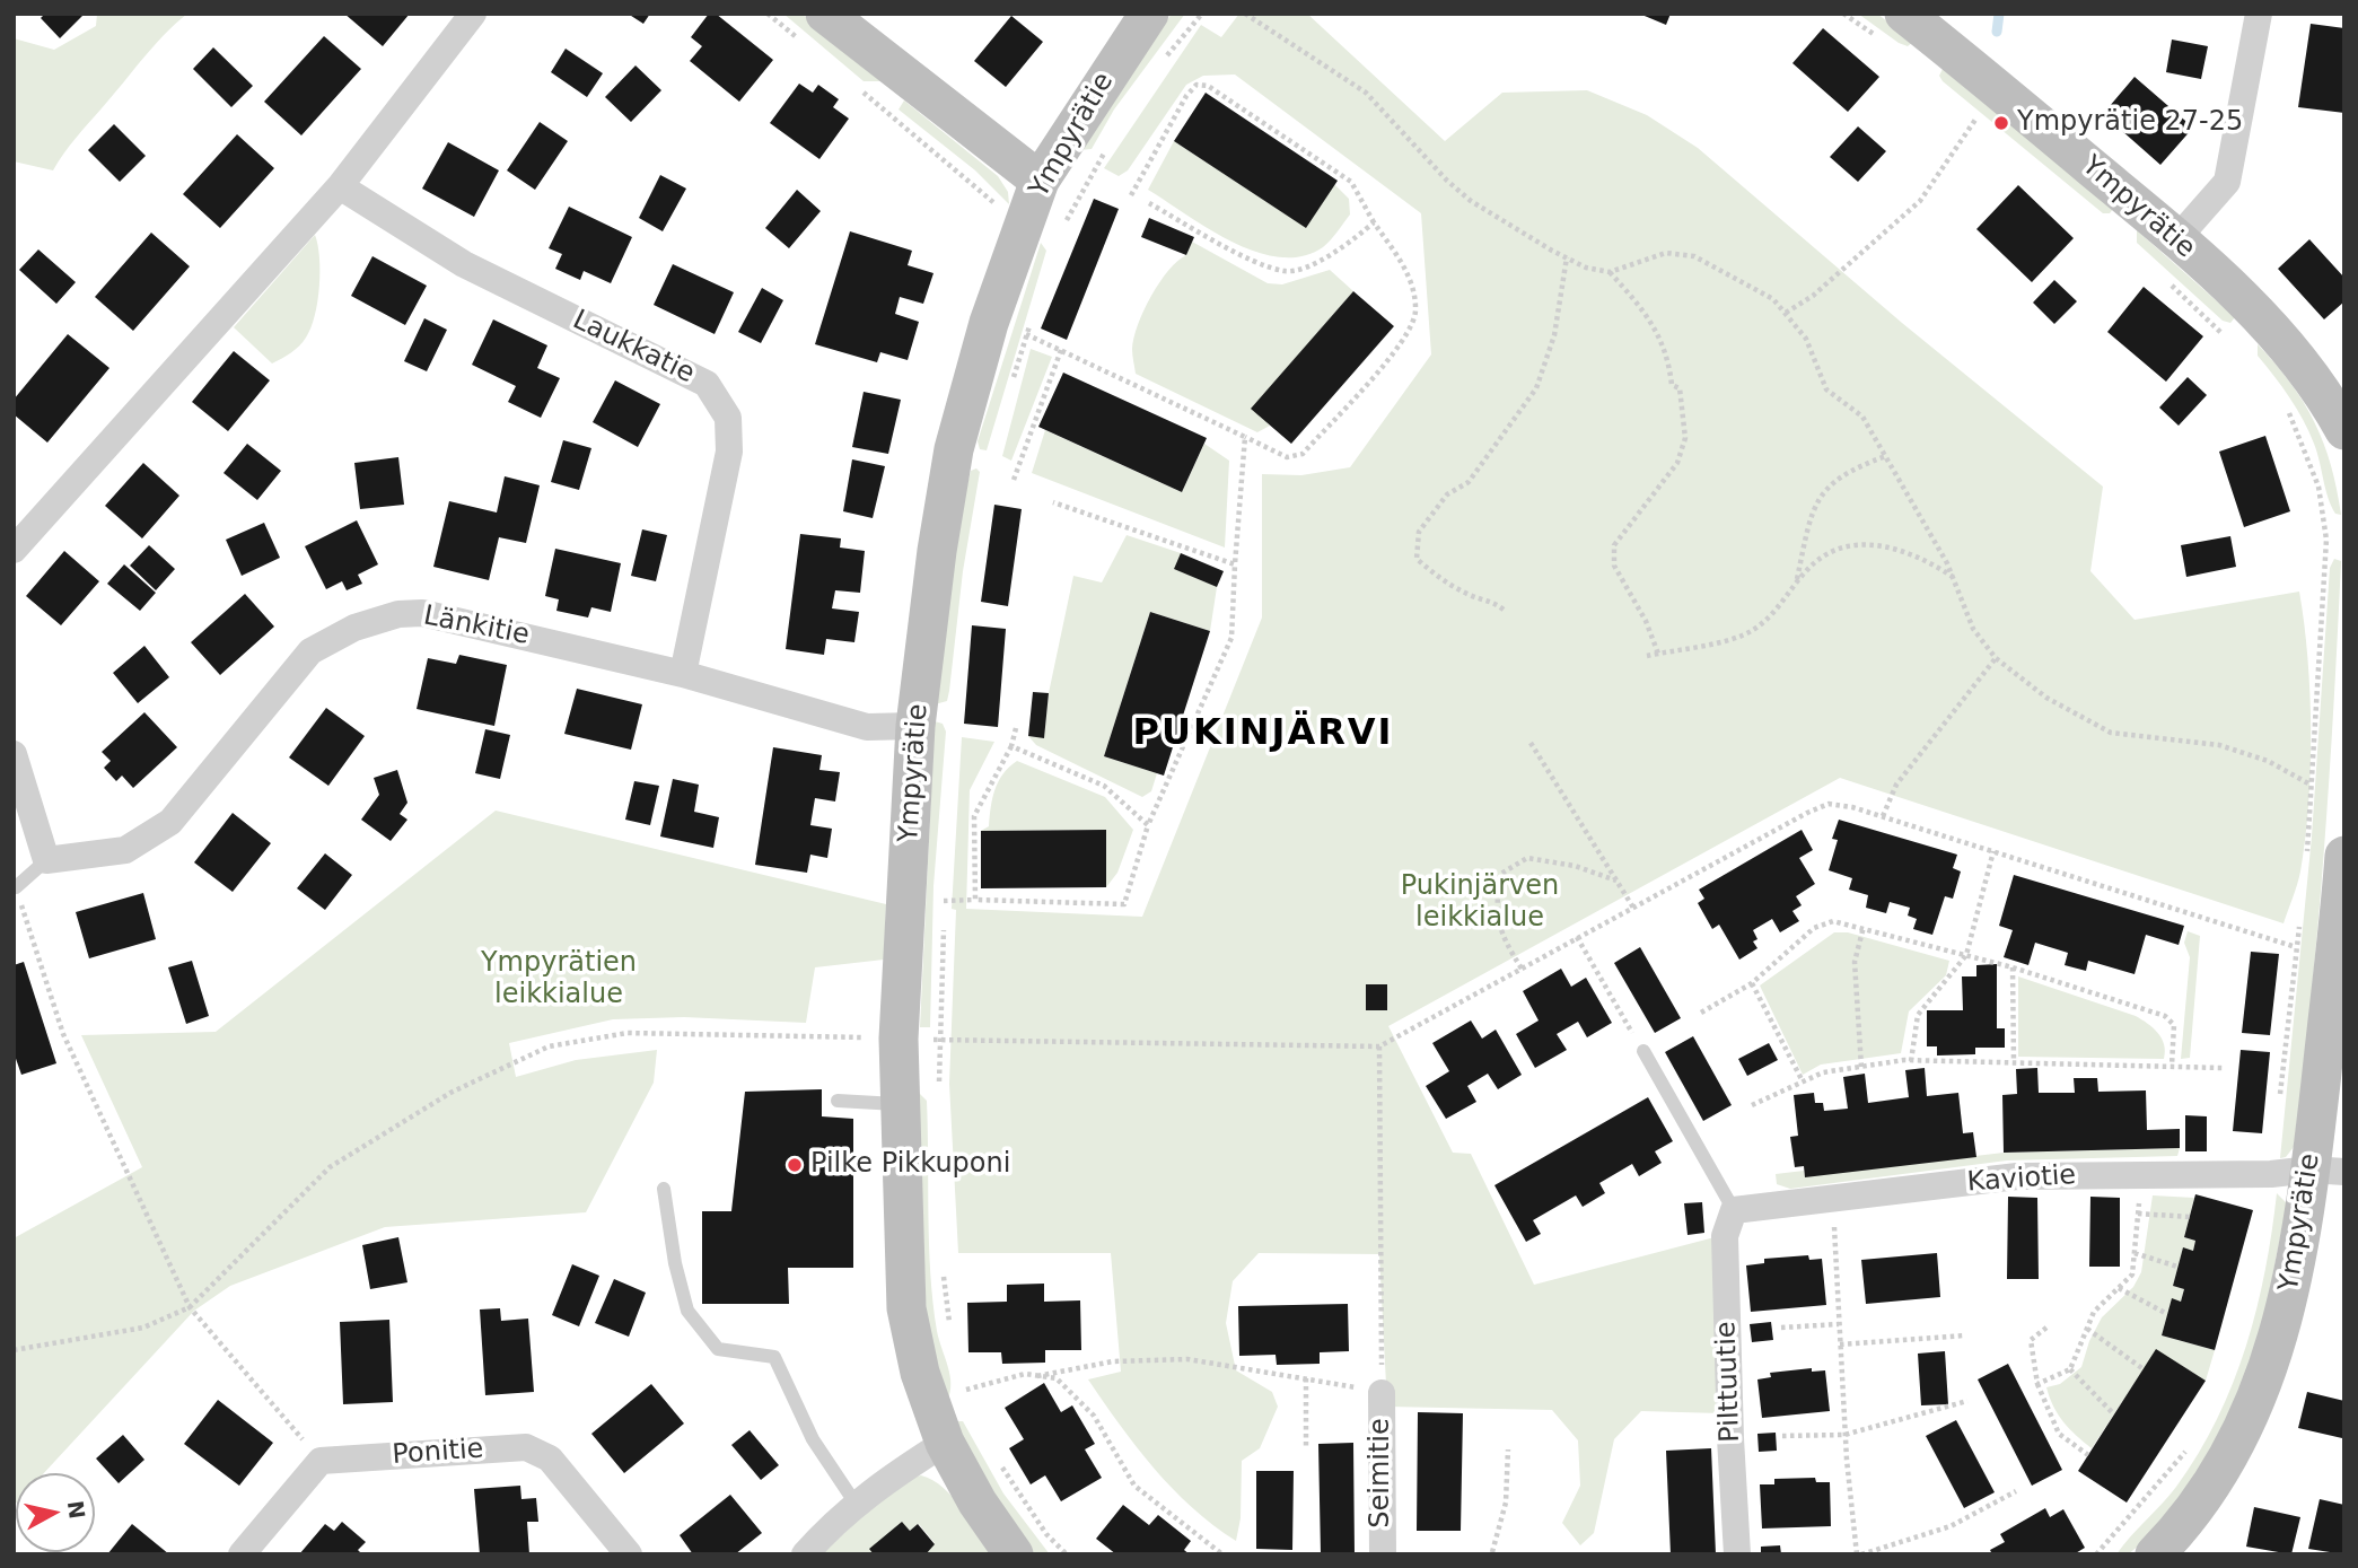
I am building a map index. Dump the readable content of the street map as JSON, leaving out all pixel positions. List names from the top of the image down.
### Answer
{
  "streets": {
    "street": [
      "Ympyrätie",
      "Laukkatie",
      "Länkitie",
      "Kaviotie",
      "Pilttuutie",
      "Ponitie",
      "Seimitie"
    ]
  },
  "crossings": [
    ["Ympyrätie", "Länkitie"],
    ["Ympyrätie", "Kaviotie"],
    ["Laukkatie", "Länkitie"],
    ["Kaviotie", "Pilttuutie"]
  ],
  "districts": ["PUKINJÄRVI"],
  "parks": ["Pukinjärven leikkialue", "Ympyrätien leikkialue"],
  "places": ["Ympyrätie 27-25", "Pilke Pikkuponi"],
  "north": "right"
}
